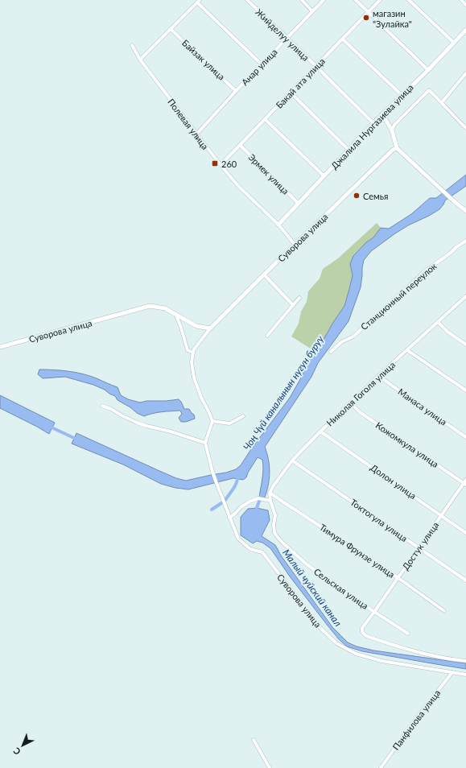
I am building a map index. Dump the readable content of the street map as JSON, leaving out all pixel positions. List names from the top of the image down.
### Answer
{
  "streets": {
    "street": [
      "Жийделуу улица",
      "Байзак улица",
      "Анар улица",
      "Бакай ата улица",
      "Полевая улица",
      "Джалила Нургазиева улица",
      "Эрмек улица",
      "Суворова улица",
      "Станционный переулок",
      "Николая Гоголя улица",
      "Манаса улица",
      "Кожомкула улица",
      "Долон улица",
      "Токтогула улица",
      "Достук улица",
      "Тимура Фрунзе улица",
      "Сельская улица",
      "Панфилова улица"
    ]
  },
  "crossings": [
    ["Жийделуу улица", "Анар улица"],
    ["Жийделуу улица", "Бакай ата улица"],
    ["Жийделуу улица", "Джалила Нургазиева улица"],
    ["Байзак улица", "Анар улица"],
    ["Анар улица", "Полевая улица"],
    ["Бакай ата улица", "Полевая улица"],
    ["Бакай ата улица", "Эрмек улица"],
    ["Полевая улица", "Джалила Нургазиева улица"],
    ["Полевая улица", "Суворова улица"],
    ["Джалила Нургазиева улица", "Эрмек улица"],
    ["Суворова улица", "Панфилова улица"],
    ["Николая Гоголя улица", "Манаса улица"],
    ["Николая Гоголя улица", "Кожомкула улица"],
    ["Николая Гоголя улица", "Долон улица"],
    ["Николая Гоголя улица", "Токтогула улица"],
    ["Николая Гоголя улица", "Тимура Фрунзе улица"],
    ["Кожомкула улица", "Достук улица"],
    ["Долон улица", "Достук улица"],
    ["Токтогула улица", "Достук улица"],
    ["Достук улица", "Тимура Фрунзе улица"],
    ["Достук улица", "Сельская улица"]
  ],
  "water": ["Чоң Чүй каналынын нугун буруу", "Малый чуйский канал"],
  "places": {
    "other": ["магазин \"Зулайка\"", "Семья"],
    "transit": ["260"]
  },
  "north": "bottom left"
}
